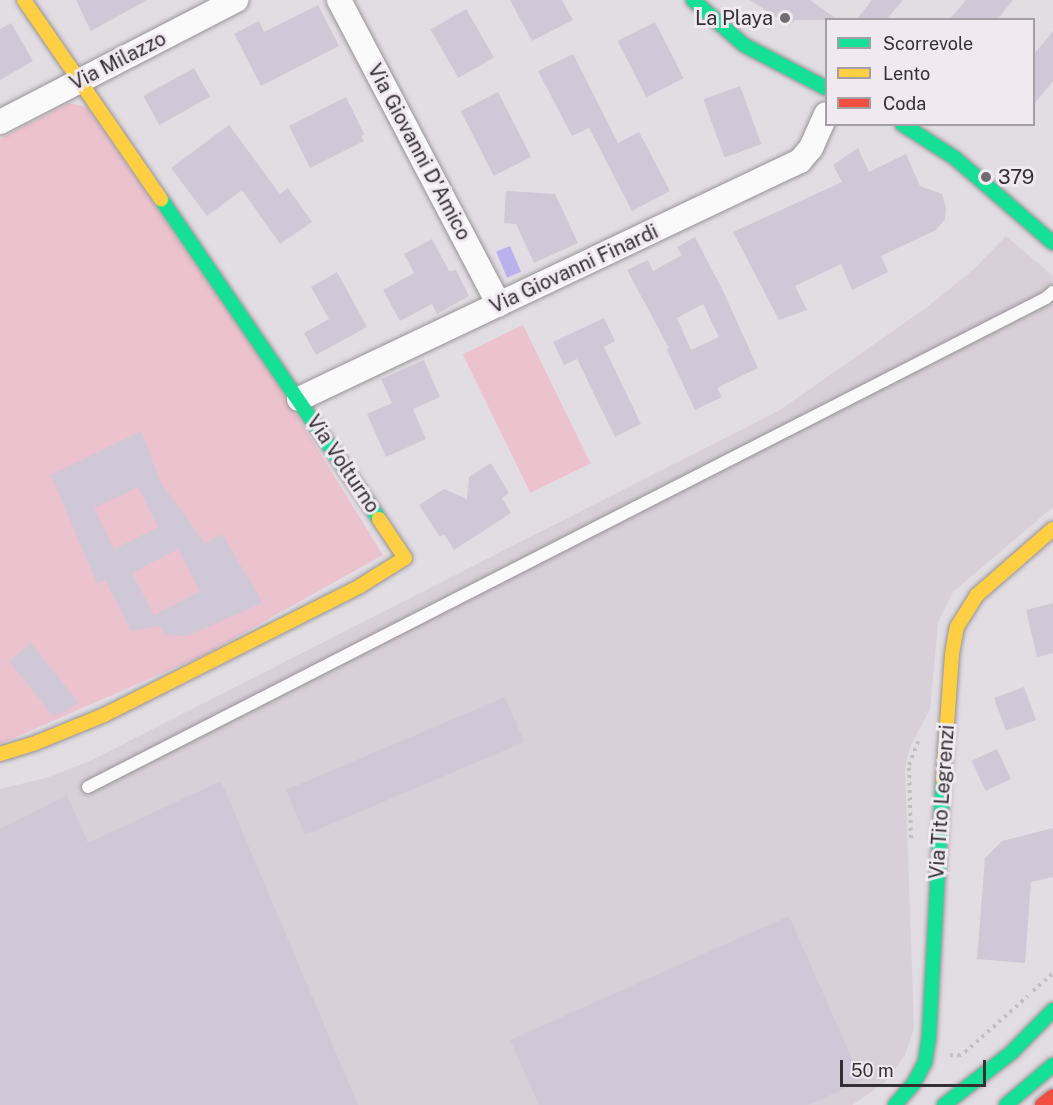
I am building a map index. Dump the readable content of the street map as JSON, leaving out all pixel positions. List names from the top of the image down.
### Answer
{
  "streets": {
    "main road": ["Via Volturno", "Via Tito Legrenzi"],
    "street": ["Via Milazzo", "Via Giovanni D'Amico", "Via Giovanni Finardi"]
  },
  "crossings": [
    ["Via Milazzo", "Via Volturno"],
    ["Via Giovanni D'Amico", "Via Giovanni Finardi"],
    ["Via Giovanni Finardi", "Via Volturno"]
  ],
  "places": ["La Playa", "379"],
  "legend": ["Scorrevole", "Lento", "Coda"],
  "scale_bar": "50 m"
}
